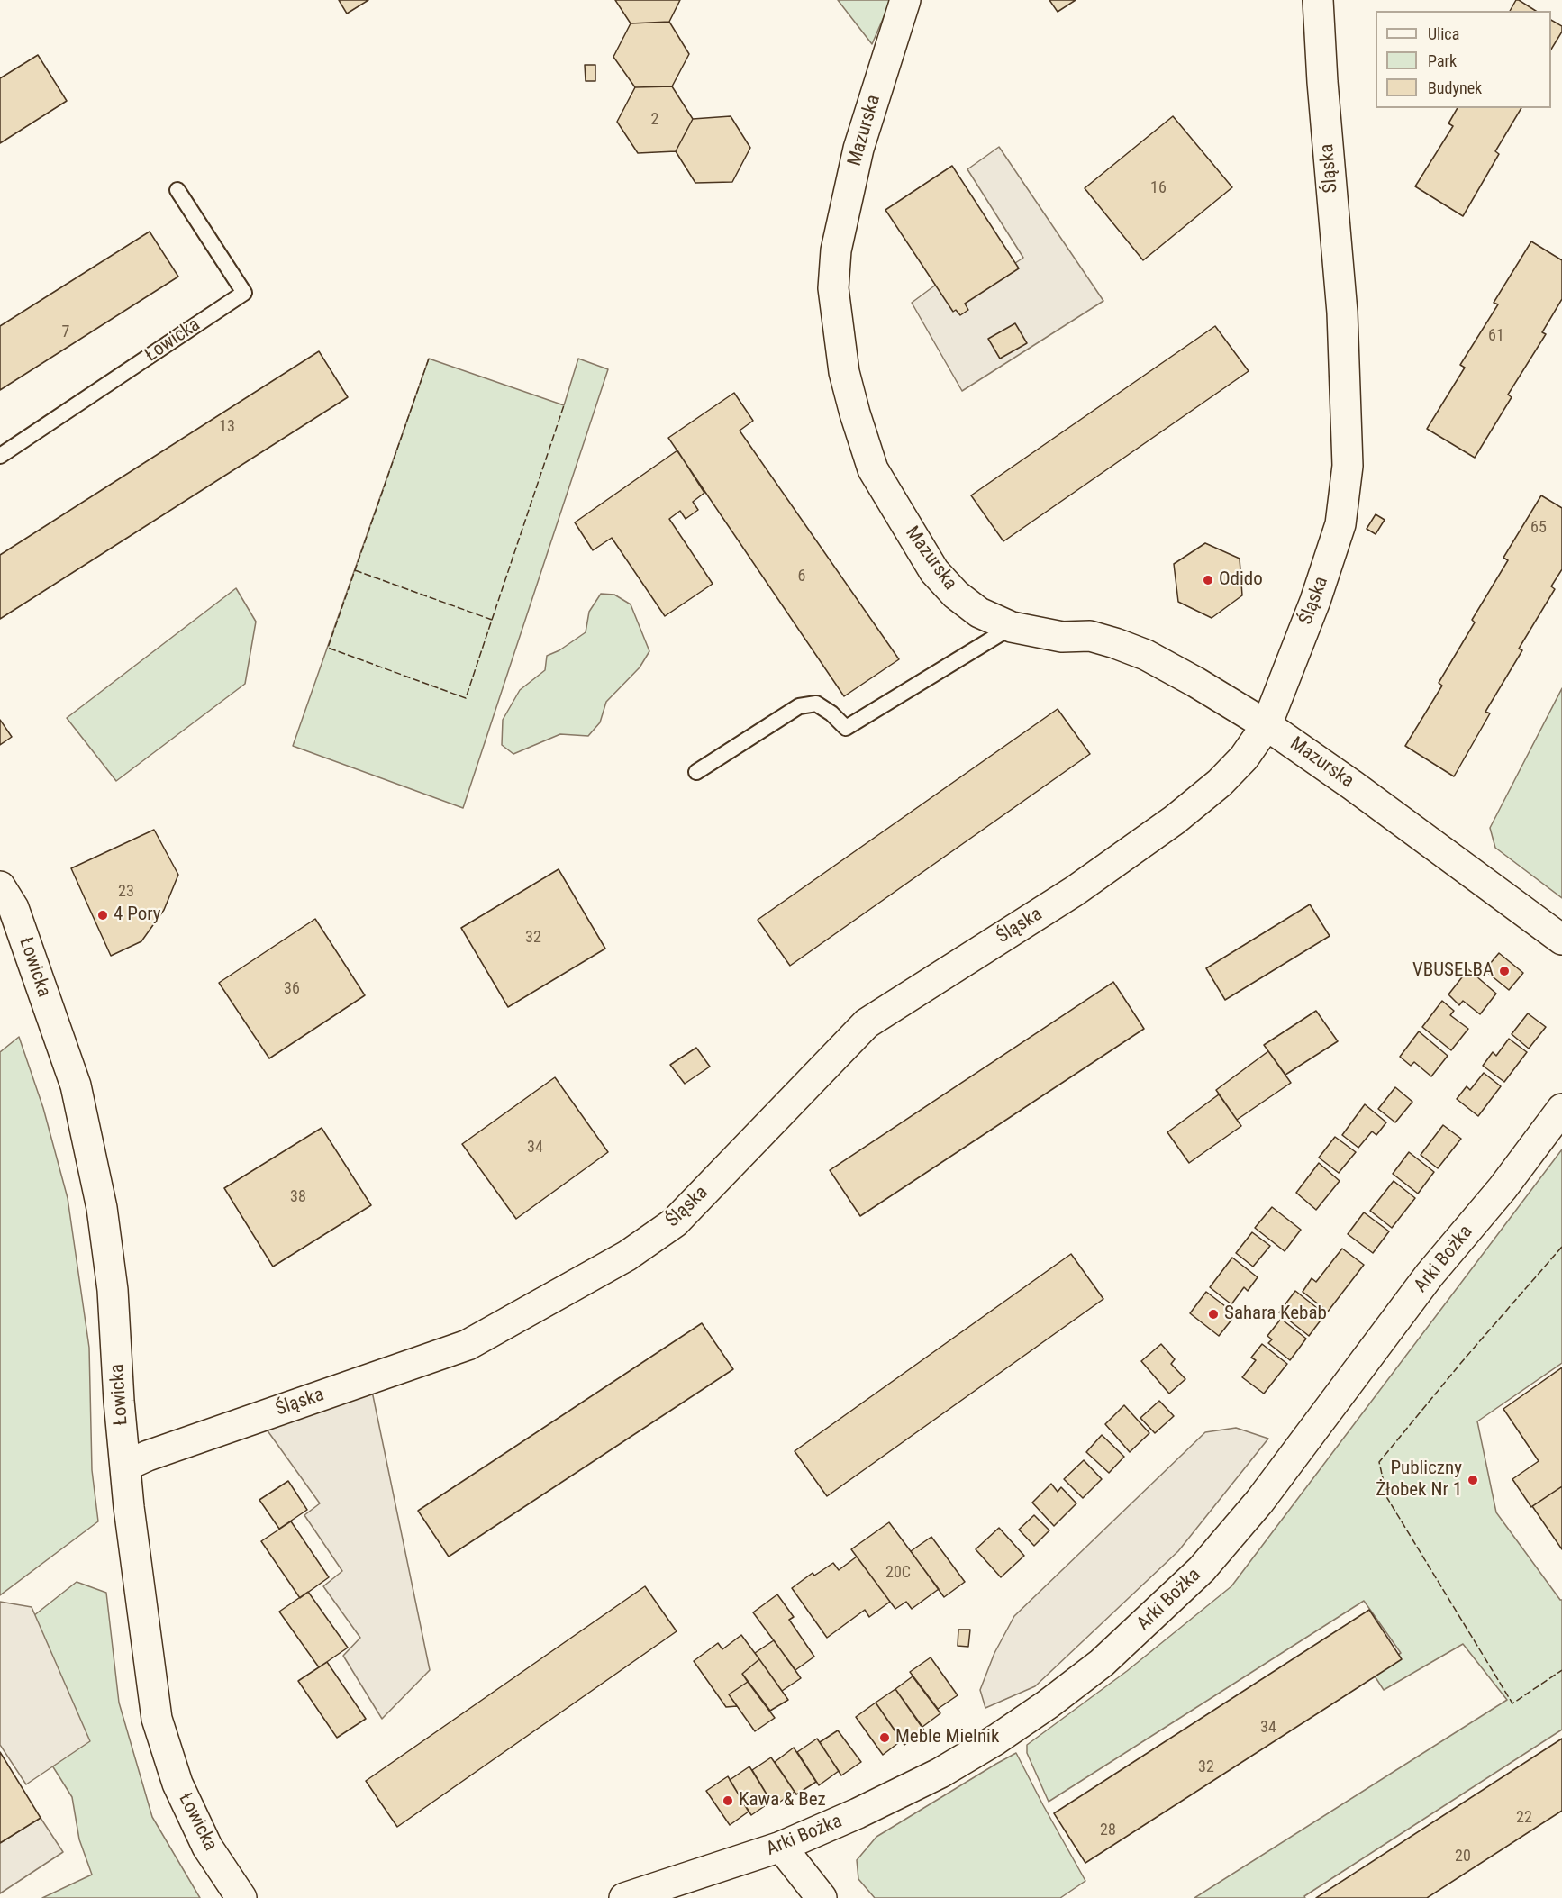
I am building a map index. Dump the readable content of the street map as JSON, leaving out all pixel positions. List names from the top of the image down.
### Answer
{
  "streets": {
    "street": [
      "Mazurska",
      "Śląska",
      "Łowicka",
      "Arki Bożka"
    ]
  },
  "crossings": [
    ["Mazurska", "Śląska"],
    ["Śląska", "Łowicka"]
  ],
  "places": [
    "Odido",
    "4 Pory",
    "VBUSELBA",
    "Sahara Kebab",
    "Publiczny Żłobek Nr 1",
    "Meble Mielnik",
    "Kawa & Bez"
  ],
  "house_numbers": [
    "2",
    "16",
    "7",
    "61",
    "13",
    "65",
    "6",
    "23",
    "32",
    "36",
    "34",
    "38",
    "20C",
    "34",
    "32",
    "22",
    "28",
    "20"
  ],
  "legend": ["Ulica", "Park", "Budynek"]
}
